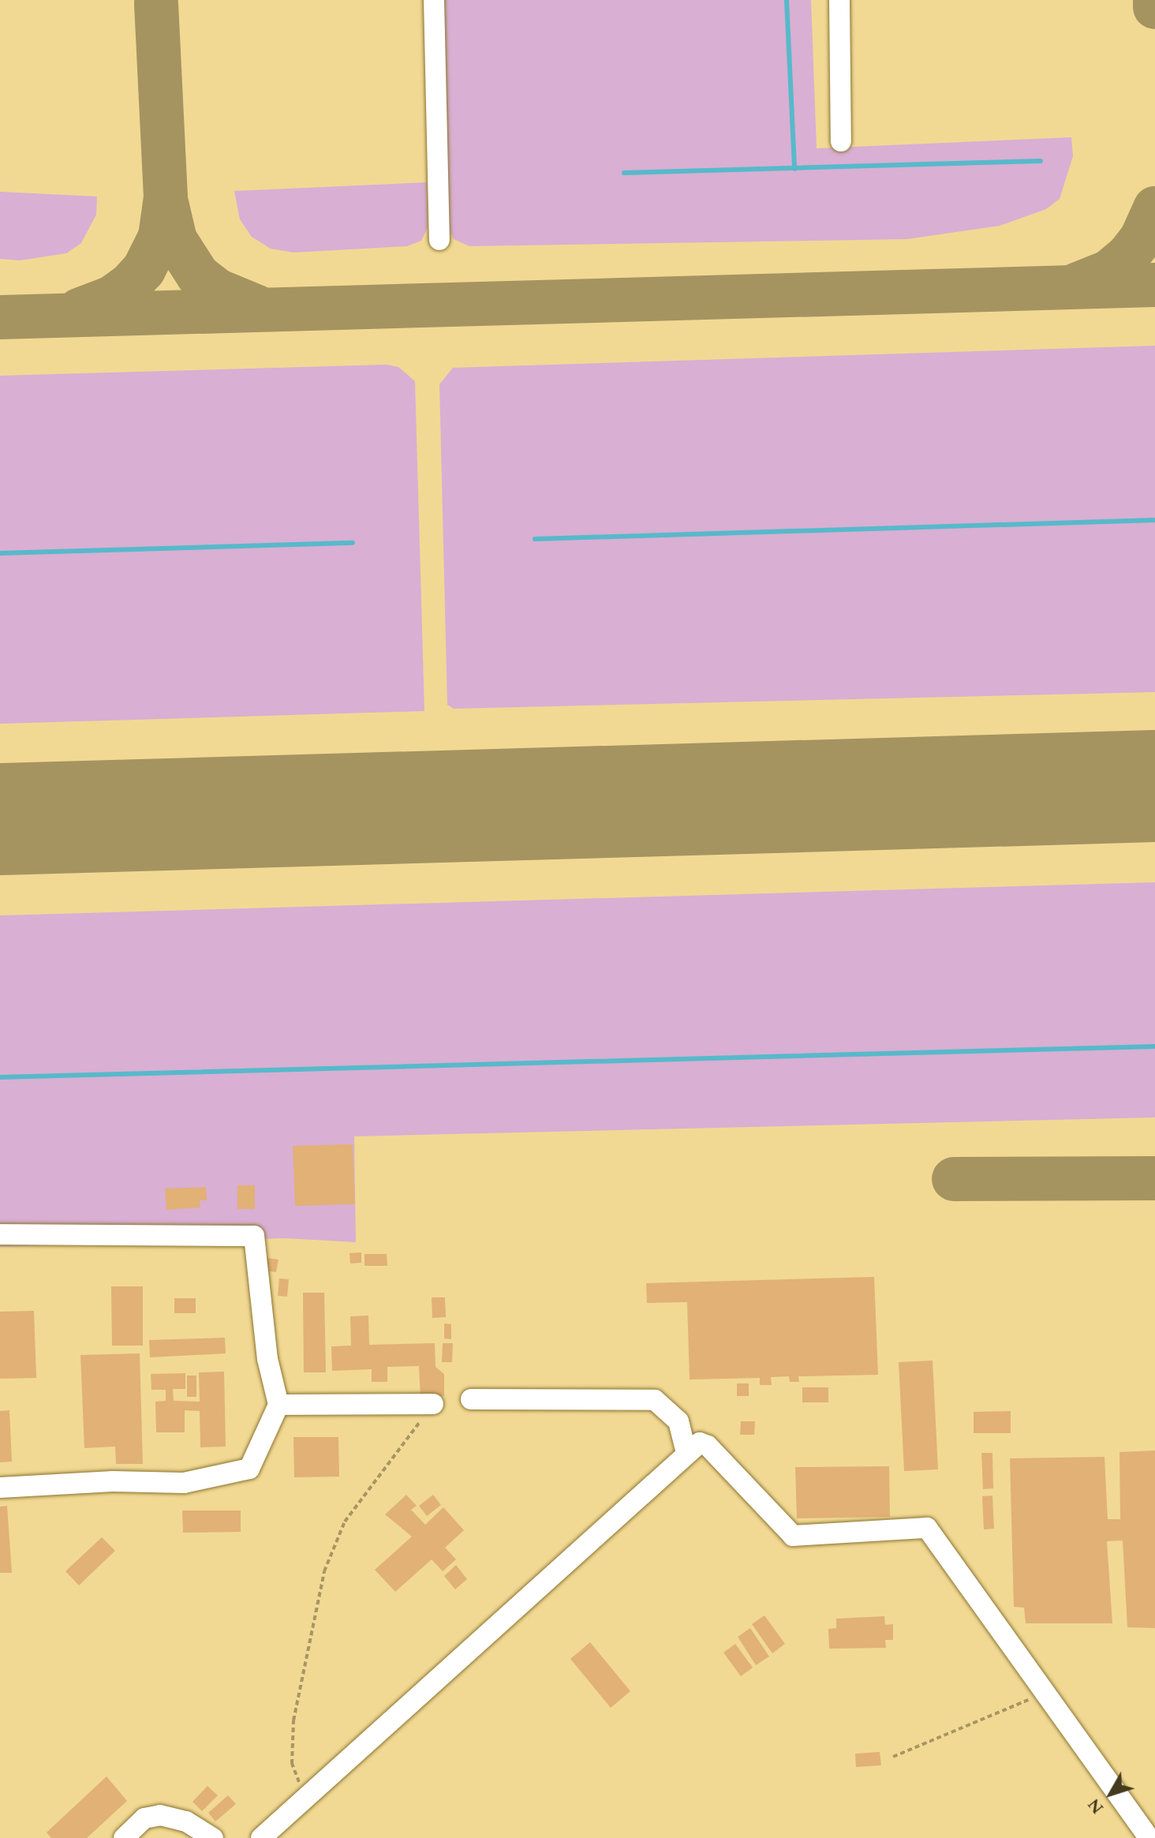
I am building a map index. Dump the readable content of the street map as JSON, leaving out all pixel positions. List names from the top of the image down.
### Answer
{
  "north": "bottom left"
}
